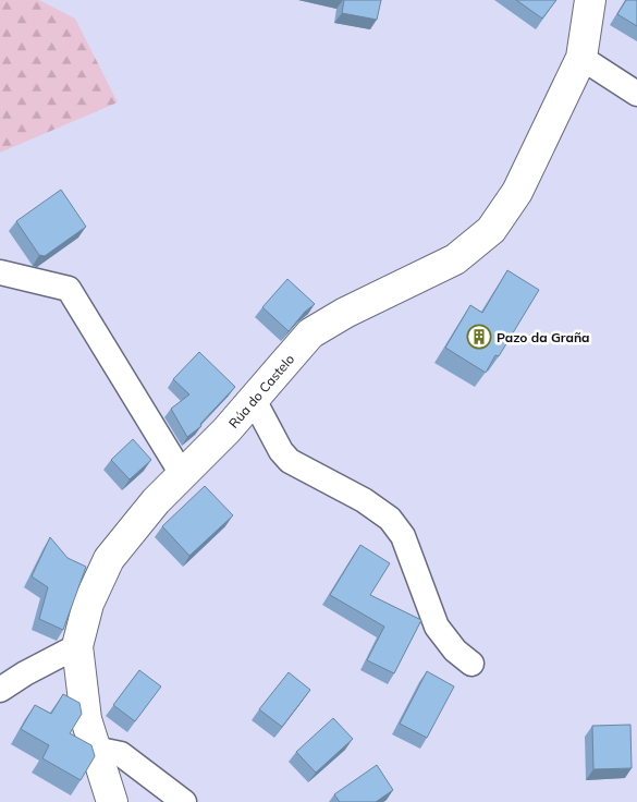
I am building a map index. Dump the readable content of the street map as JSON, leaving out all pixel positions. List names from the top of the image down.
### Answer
{
  "streets": {
    "street": ["Rúa do Castelo"]
  },
  "places": {
    "building": ["Pazo da Graña"]
  }
}
